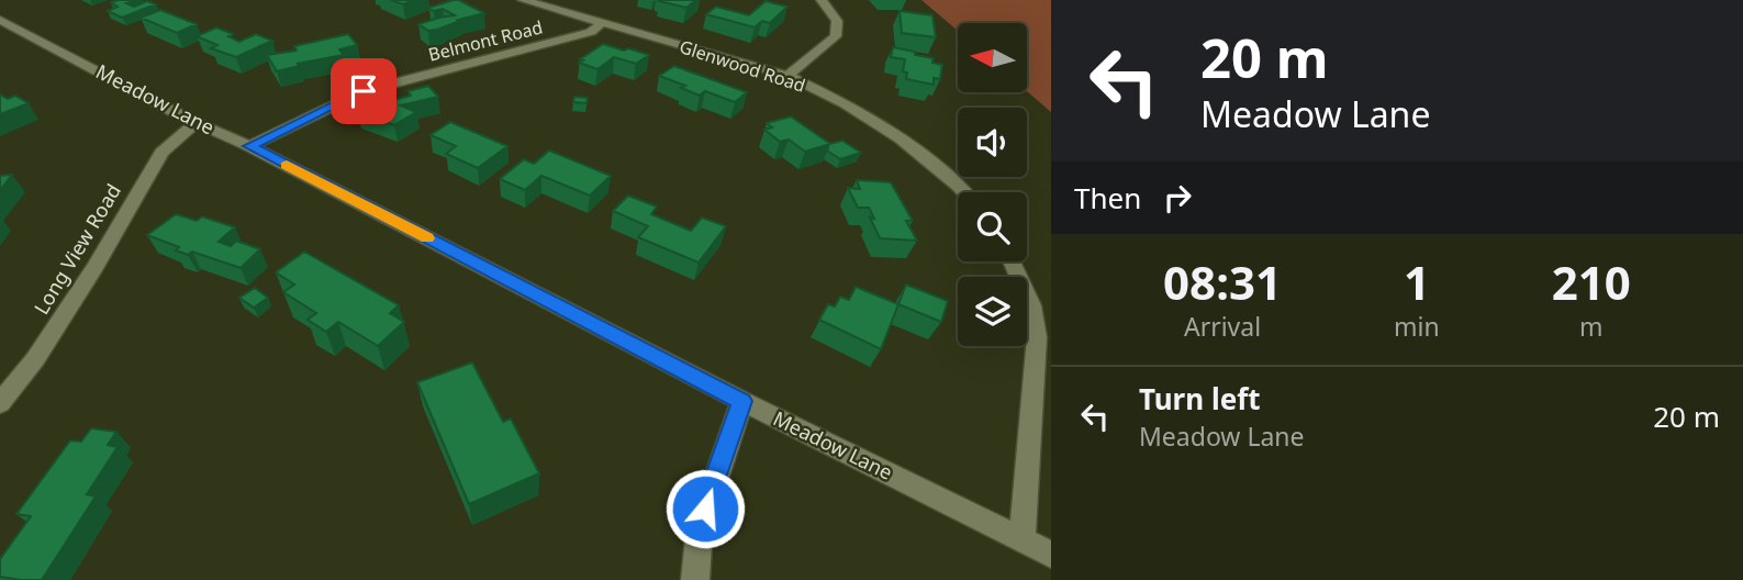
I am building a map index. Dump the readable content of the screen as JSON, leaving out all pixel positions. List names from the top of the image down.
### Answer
{
  "streets": {
    "street": [
      "Belmont Road",
      "Glenwood Road",
      "Meadow Lane",
      "Long View Road"
    ]
  },
  "crossings": [
    ["Belmont Road", "Glenwood Road"],
    ["Belmont Road", "Meadow Lane"],
    ["Meadow Lane", "Long View Road"]
  ],
  "north": "left",
  "page": {
    "turn": ["20 m", "Meadow Lane"],
    "then": "Then",
    "eta": [
      "08:31",
      "Arrival",
      "1",
      "min",
      "210",
      "m"
    ],
    "list": [
      {
        "name": "Turn left",
        "note": "Meadow Lane",
        "value": "20 m"
      }
    ]
  }
}
